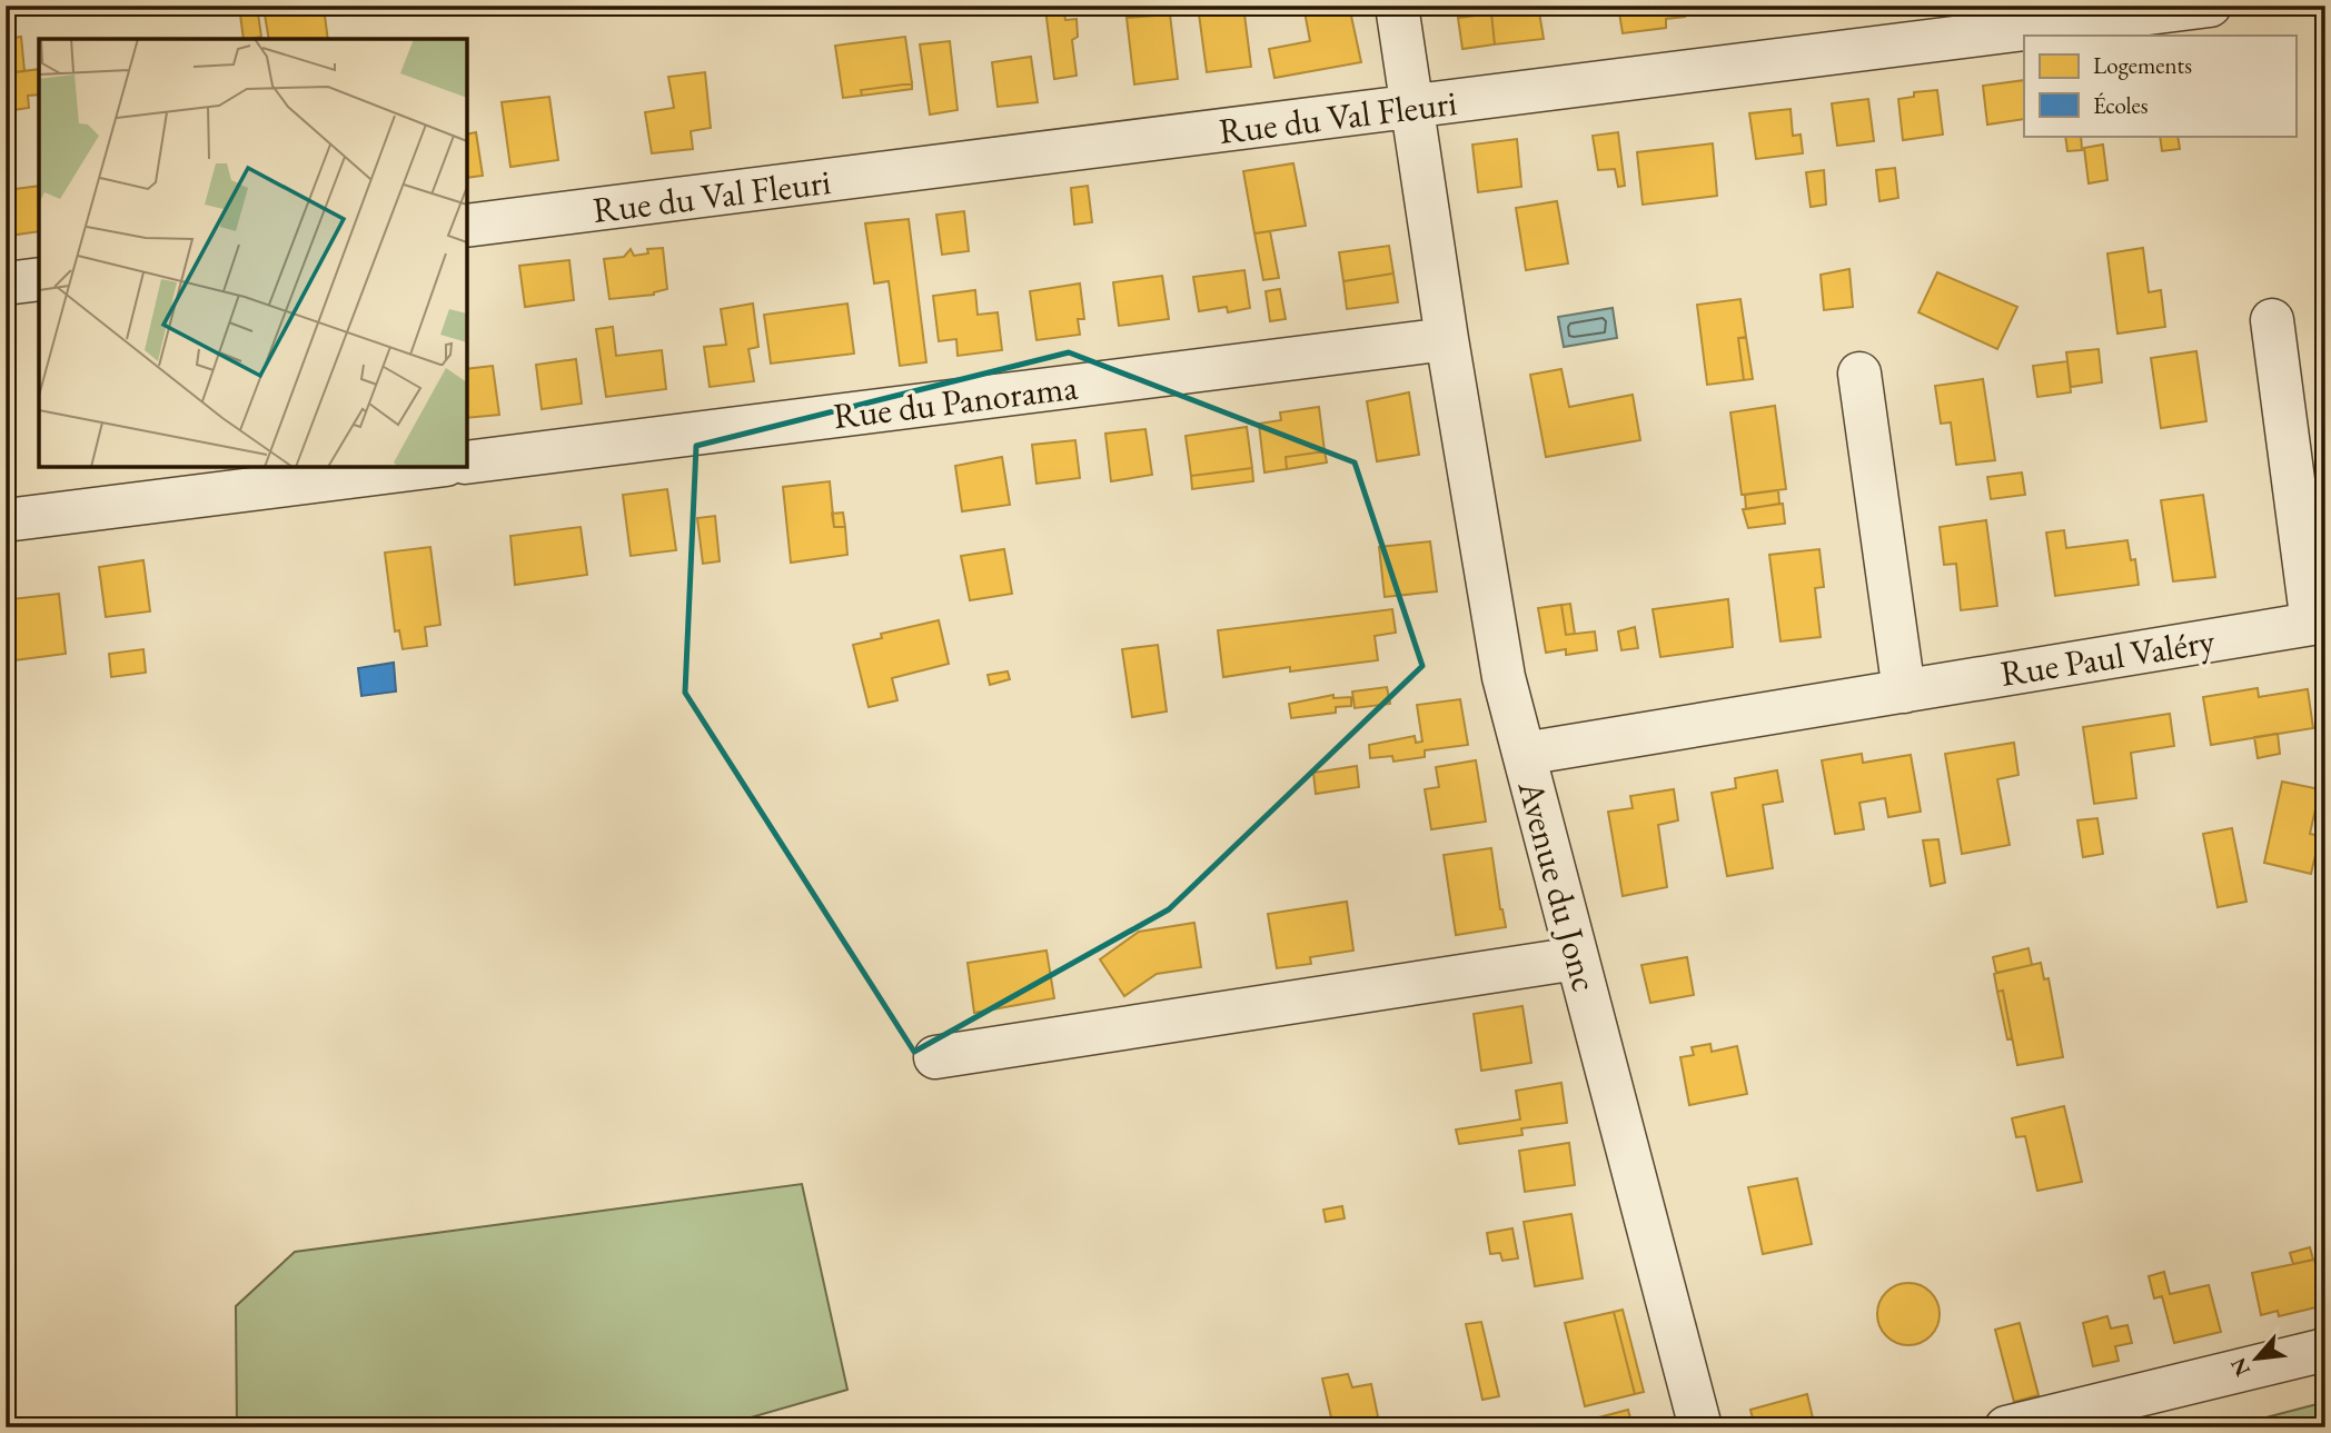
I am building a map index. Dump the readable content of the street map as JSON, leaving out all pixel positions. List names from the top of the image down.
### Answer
{
  "streets": {
    "street": [
      "Rue du Val Fleuri",
      "Rue du Panorama",
      "Rue Paul Valéry",
      "Avenue du Jonc"
    ]
  },
  "crossings": [
    ["Rue du Val Fleuri", "Avenue du Jonc"],
    ["Rue du Panorama", "Avenue du Jonc"],
    ["Rue Paul Valéry", "Avenue du Jonc"]
  ],
  "legend": ["Logements", "Écoles"],
  "north": "bottom left"
}
